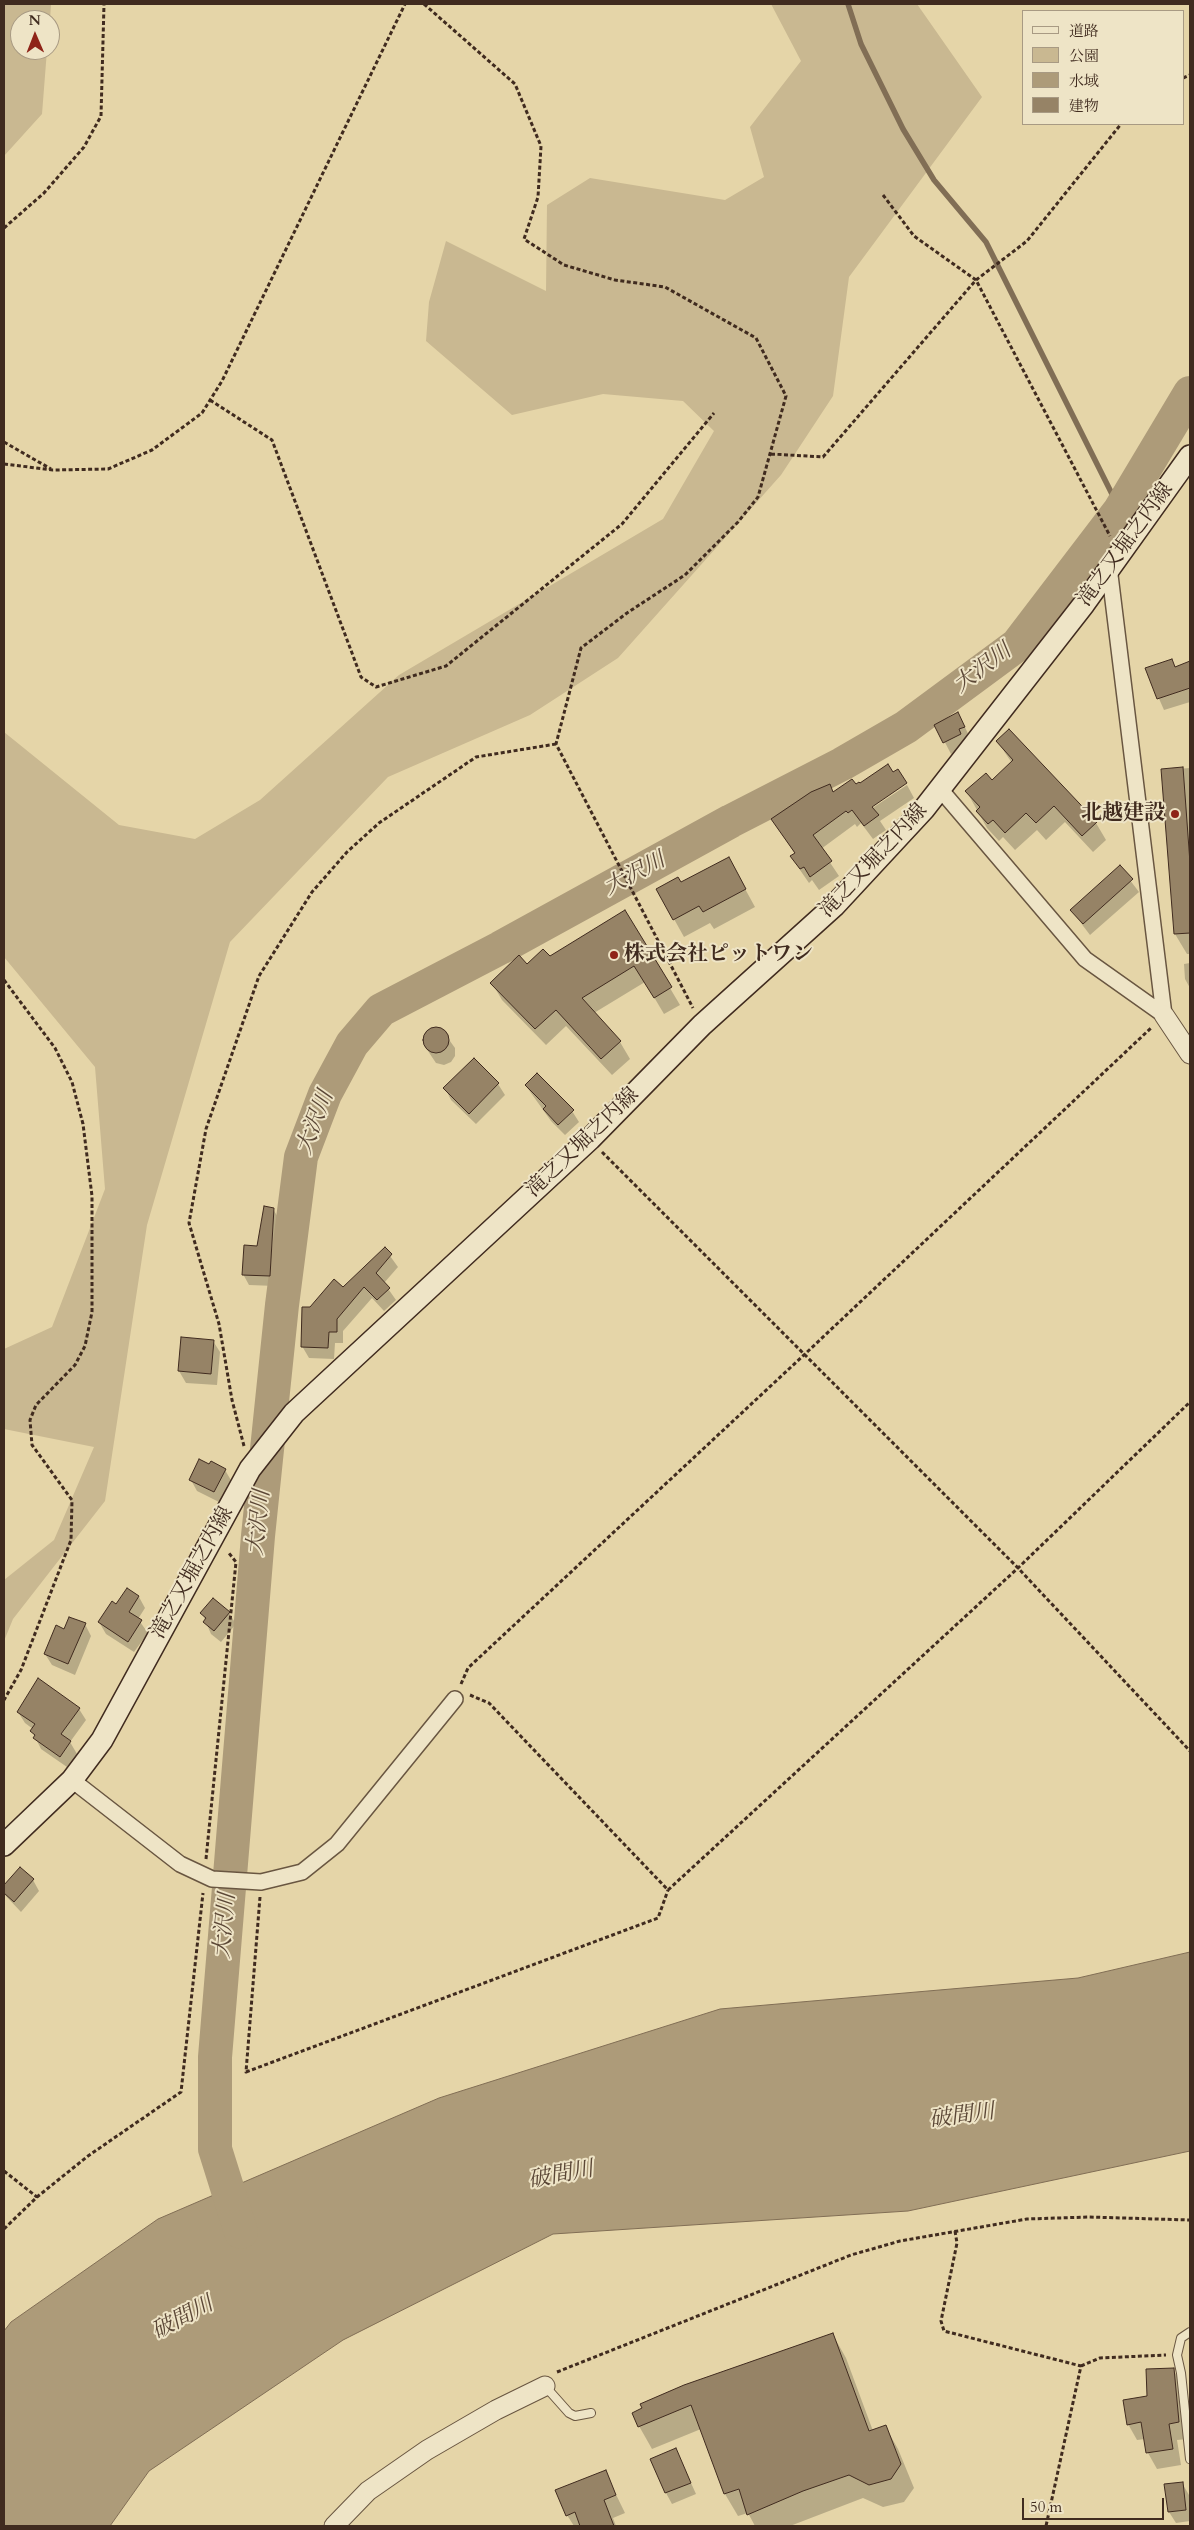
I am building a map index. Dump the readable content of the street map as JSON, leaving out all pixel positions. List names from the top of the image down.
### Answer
{
  "streets": {
    "main road": ["滝之又堀之内線"]
  },
  "water": ["大沢川", "破間川"],
  "places": ["北越建設", "株式会社ピットワン"],
  "legend": [
    "道路",
    "公園",
    "水域",
    "建物"
  ],
  "scale_bar": "50 m",
  "north": "top"
}
